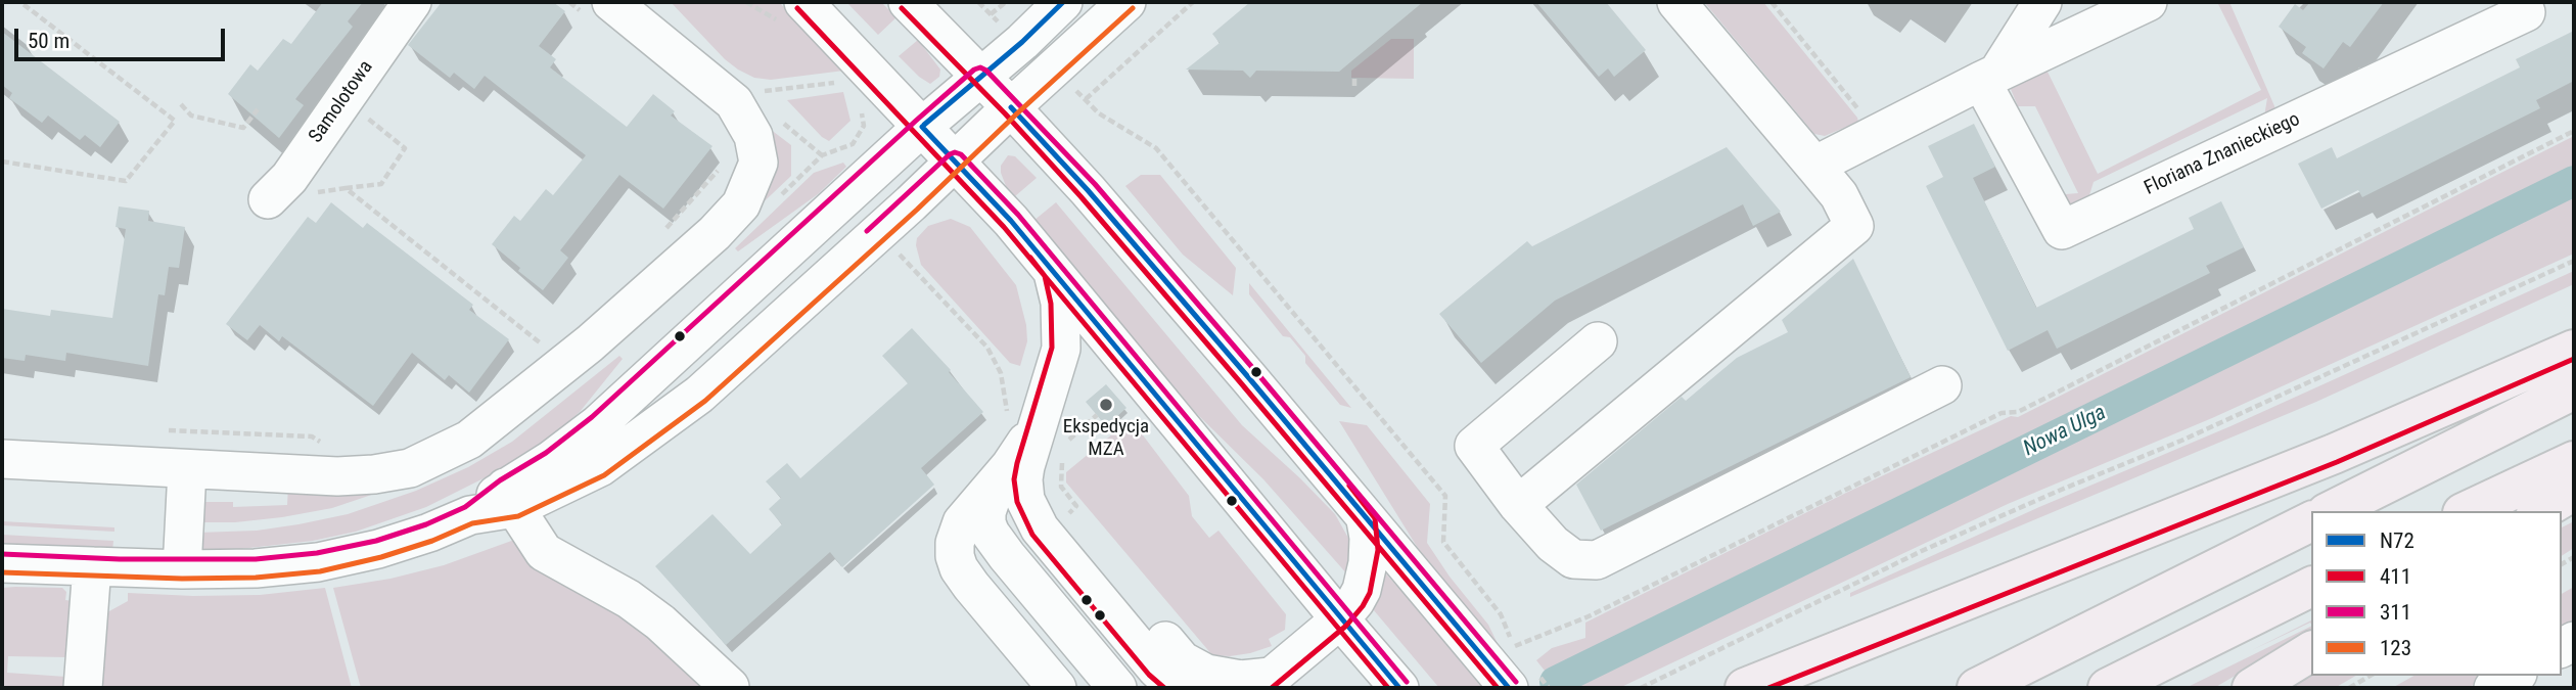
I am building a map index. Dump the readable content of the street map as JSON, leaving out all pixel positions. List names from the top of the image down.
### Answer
{
  "streets": {
    "street": ["Samolotowa", "Floriana Znanieckiego"]
  },
  "water": ["Nowa Ulga"],
  "places": ["Ekspedycja MZA"],
  "lines": [
    "transit line N72",
    "transit line 411",
    "transit line 123",
    "transit line 311"
  ],
  "legend": [
    "N72",
    "411",
    "311",
    "123"
  ],
  "scale_bar": "50 m"
}
